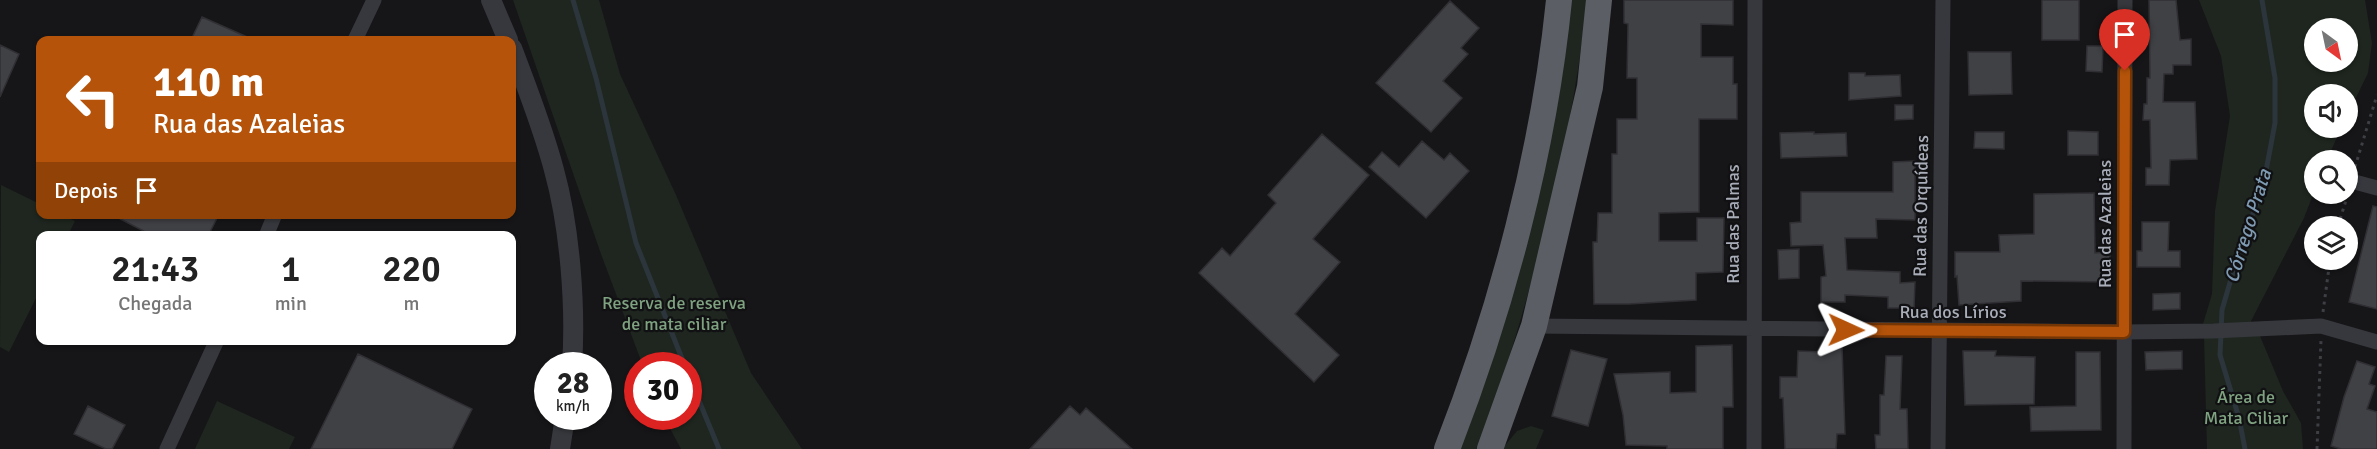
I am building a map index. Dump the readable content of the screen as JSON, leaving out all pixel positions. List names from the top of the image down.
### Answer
{
  "streets": {
    "street": [
      "Rua das Orquídeas",
      "Rua das Palmas",
      "Rua das Azaleias",
      "Rua dos Lírios"
    ]
  },
  "crossings": [
    ["Rua das Orquídeas", "Rua dos Lírios"],
    ["Rua das Palmas", "Rua dos Lírios"],
    ["Rua das Azaleias", "Rua dos Lírios"]
  ],
  "water": ["Córrego Prata"],
  "parks": ["Reserva de reserva de mata ciliar", "Área de Mata Ciliar"],
  "north": "bottom right",
  "page": {
    "turn": ["110 m", "Rua das Azaleias"],
    "then": "Depois",
    "eta": [
      "21:43",
      "Chegada",
      "1",
      "min",
      "220",
      "m"
    ],
    "speed": "28 km/h",
    "limit": "30"
  }
}
